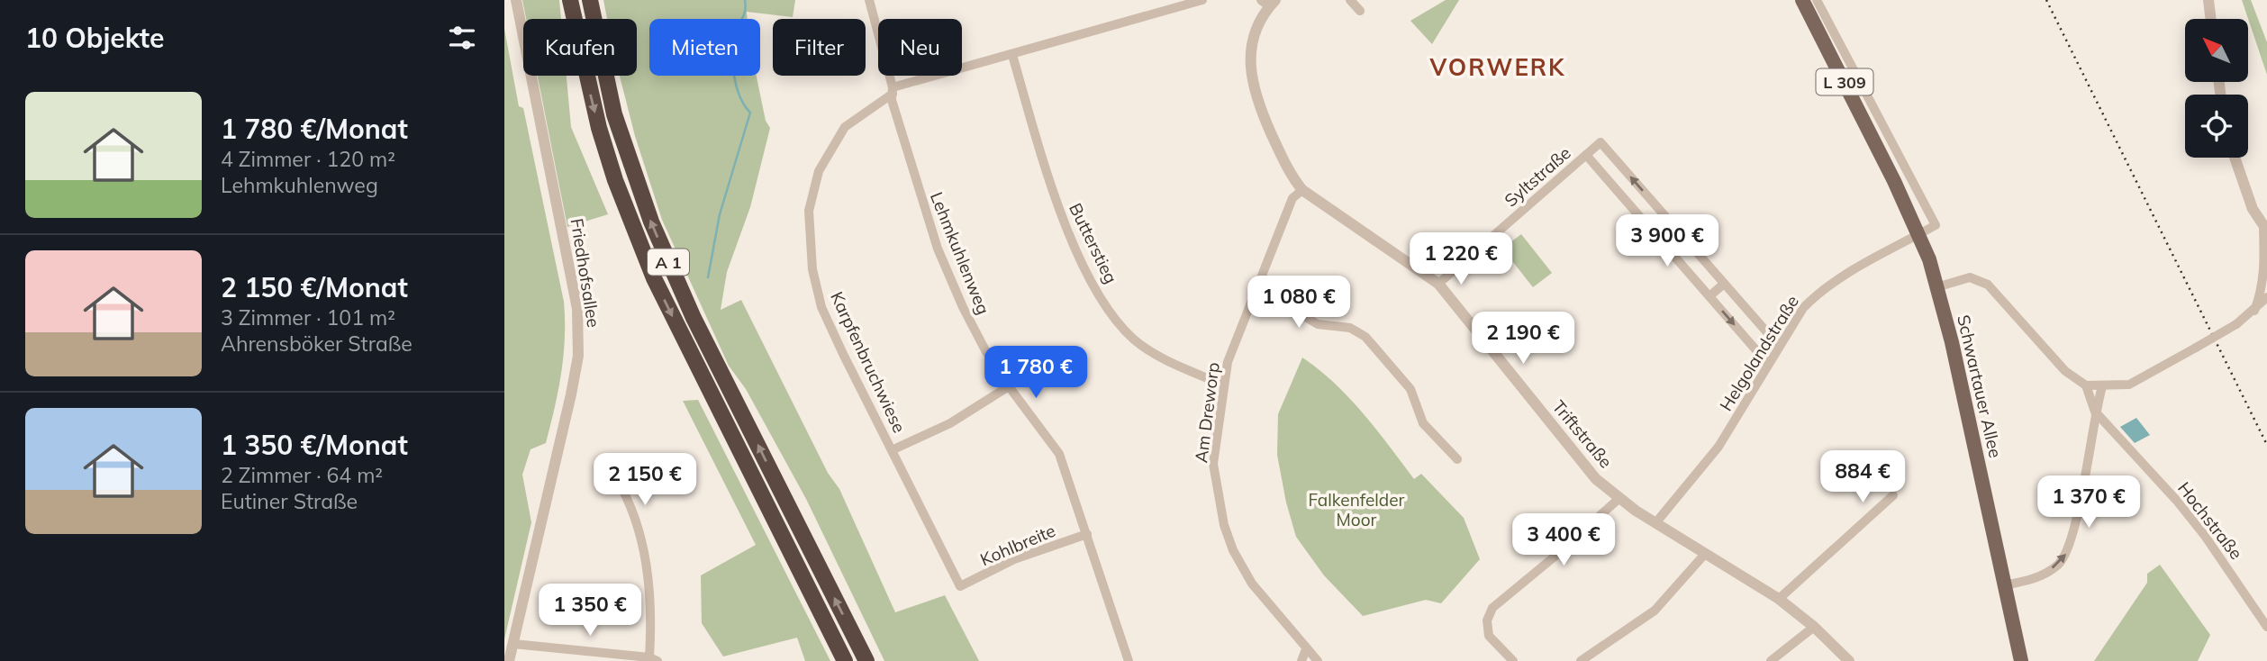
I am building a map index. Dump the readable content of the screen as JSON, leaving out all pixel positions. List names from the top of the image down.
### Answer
{
  "streets": {
    "highway": ["A 1"],
    "main road": ["L 309", "Schwartauer Allee"],
    "street": [
      "Syltstraße",
      "Butterstieg",
      "Lehmkuhlenweg",
      "Friedhofsallee",
      "Helgolandstraße",
      "Karpfenbruchwiese",
      "Am Dreworp",
      "Triftstraße",
      "Hochstraße",
      "Kohlbreite"
    ]
  },
  "crossings": [
    ["L 309", "Helgolandstraße"],
    ["L 309", "Schwartauer Allee"],
    ["Syltstraße", "Triftstraße"],
    ["Butterstieg", "Am Dreworp"],
    ["Lehmkuhlenweg", "Karpfenbruchwiese"],
    ["Lehmkuhlenweg", "Kohlbreite"],
    ["Helgolandstraße", "Schwartauer Allee"],
    ["Helgolandstraße", "Triftstraße"],
    ["Karpfenbruchwiese", "Kohlbreite"],
    ["Am Dreworp", "Triftstraße"]
  ],
  "districts": ["VORWERK"],
  "parks": ["Falkenfelder Moor"],
  "north": "top left",
  "page": {
    "heading": "10 Objekte",
    "chip": [
      "Kaufen",
      "Mieten",
      "Filter",
      "Neu"
    ],
    "list": [
      {
        "name": "1 780 €/Monat",
        "note": "4 Zimmer · 120 m² · Lehmkuhlenweg"
      },
      {
        "name": "2 150 €/Monat",
        "note": "3 Zimmer · 101 m² · Ahrensböker Straße"
      },
      {
        "name": "1 350 €/Monat",
        "note": "2 Zimmer · 64 m² · Eutiner Straße"
      }
    ],
    "price": [
      "3 900 €",
      "1 220 €",
      "1 080 €",
      "2 190 €",
      "1 780 €",
      "884 €",
      "2 150 €",
      "1 370 €",
      "3 400 €",
      "1 350 €"
    ]
  }
}
